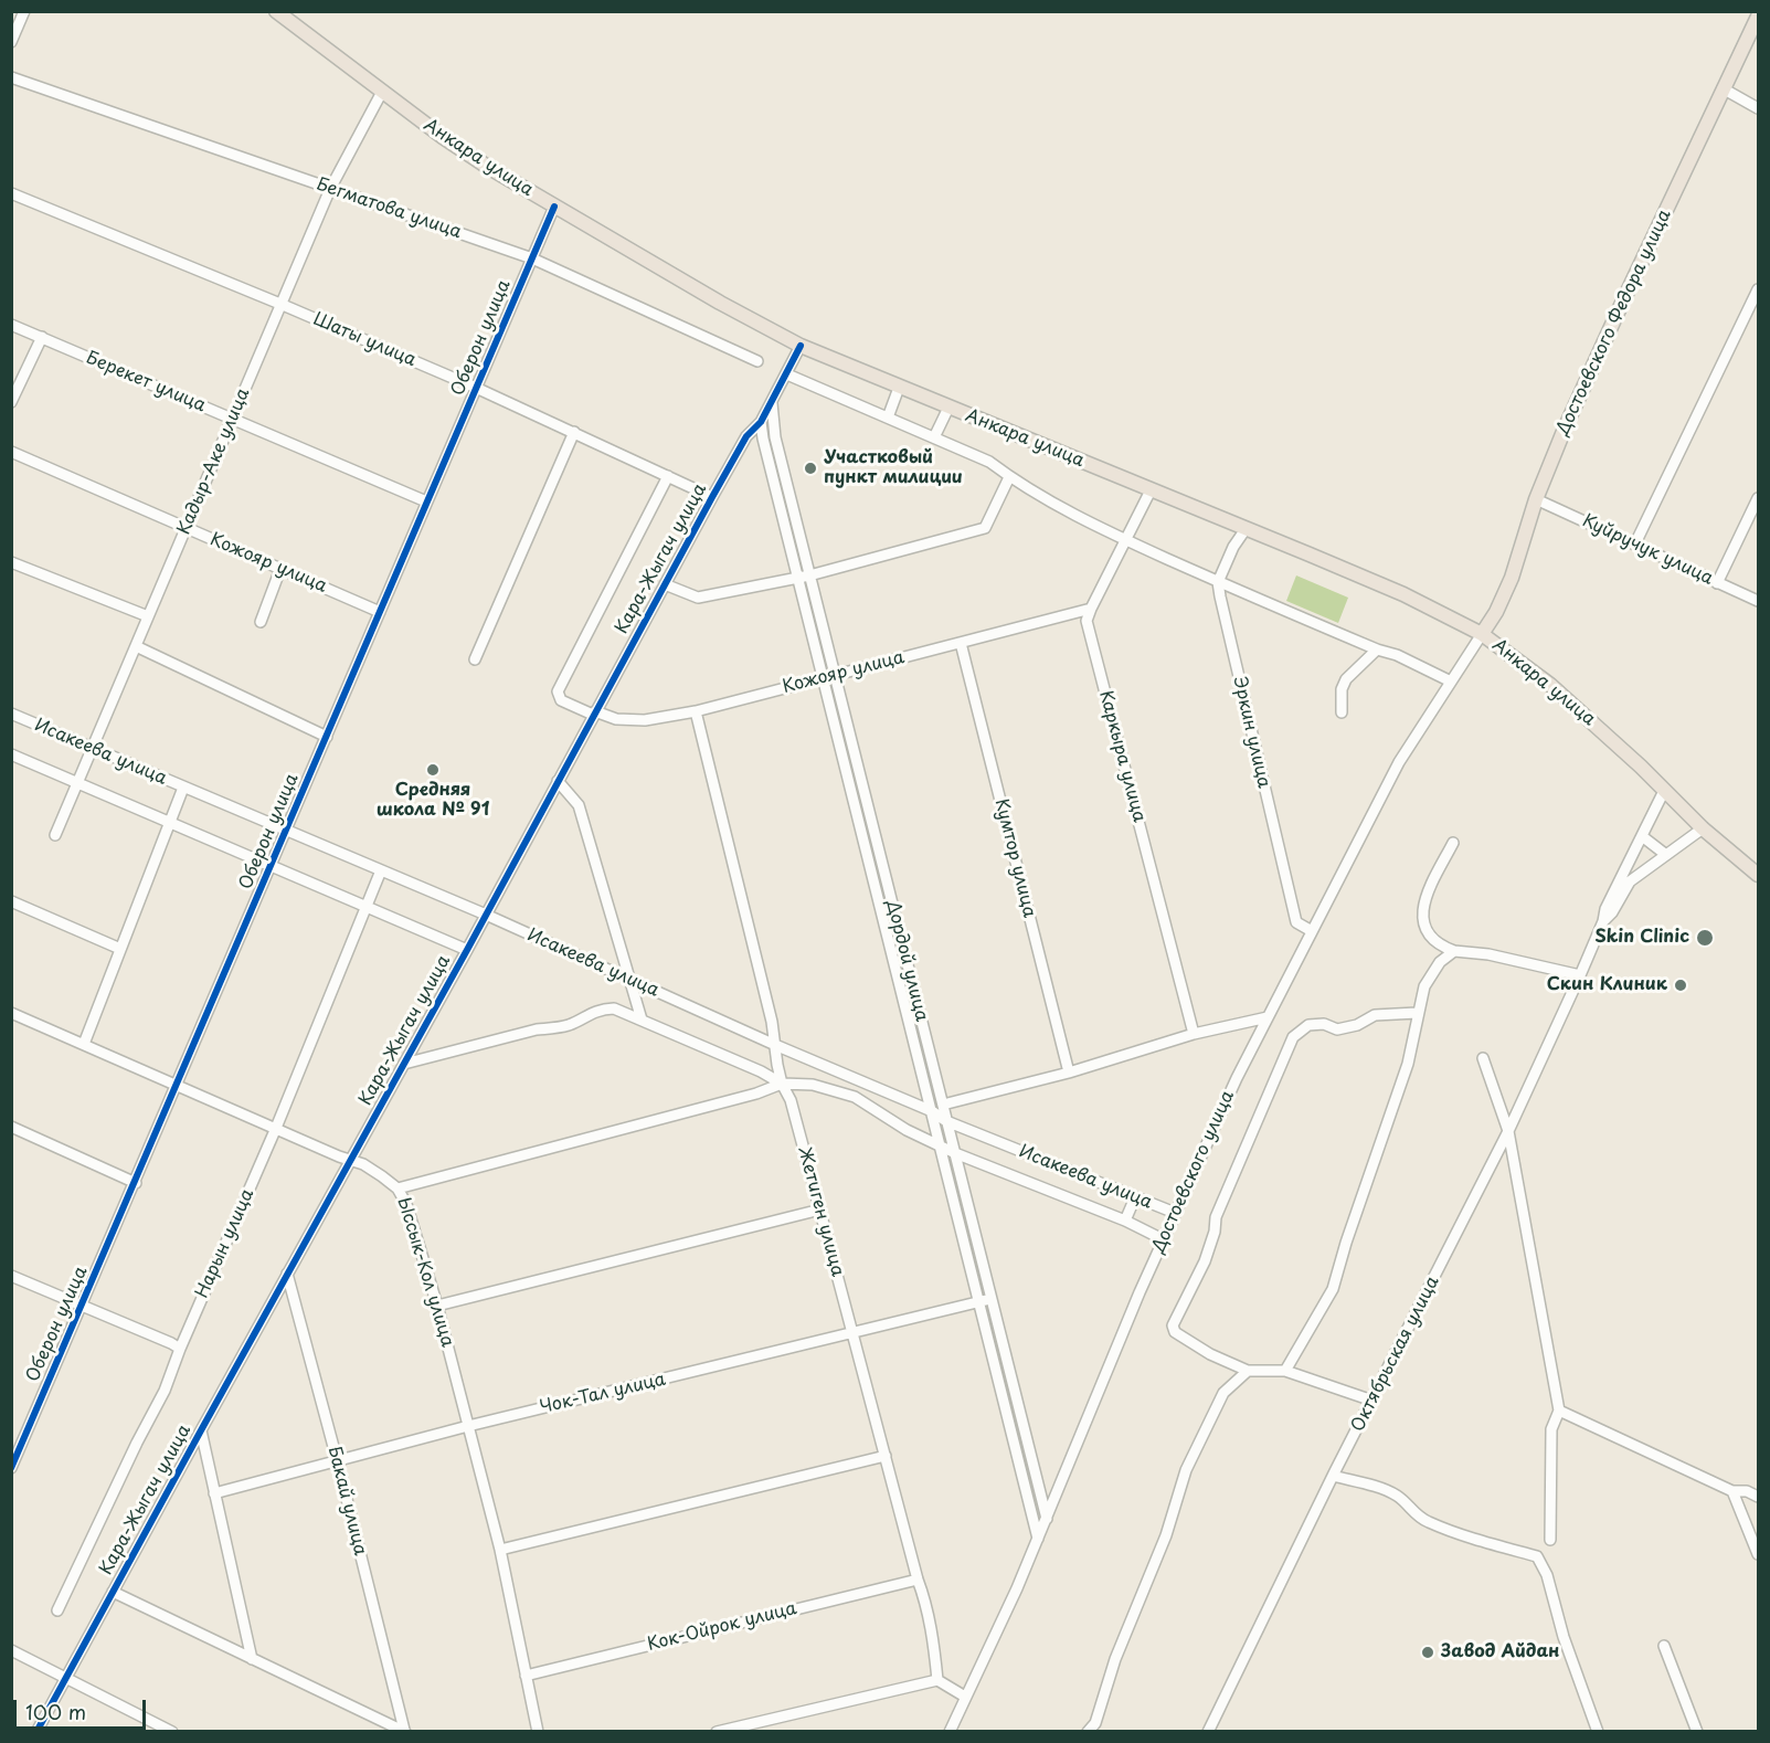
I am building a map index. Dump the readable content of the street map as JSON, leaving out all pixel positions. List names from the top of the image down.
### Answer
{
  "streets": {
    "main road": ["Анкара улица", "Достоевского Федора улица"],
    "street": [
      "Бегматова улица",
      "Оберон улица",
      "Шаты улица",
      "Берекет улица",
      "Кадыр-Аке улица",
      "Куйручук улица",
      "Кара-Жыгач улица",
      "Кожояр улица",
      "Эркин улица",
      "Исакеева улица",
      "Каркыра улица",
      "Кумтор улица",
      "Дордой улица",
      "Достоевского улица",
      "Жетиген улица",
      "Нарын улица",
      "Ыссык-Кол улица",
      "Октябрьская улица",
      "Чок-Тал улица",
      "Бакай улица",
      "Кок-Ойрок улица"
    ]
  },
  "crossings": [
    ["Анкара улица", "Достоевского Федора улица"],
    ["Анкара улица", "Оберон улица"],
    ["Анкара улица", "Кадыр-Аке улица"],
    ["Анкара улица", "Кара-Жыгач улица"],
    ["Анкара улица", "Каркыра улица"],
    ["Анкара улица", "Достоевского улица"],
    ["Анкара улица", "Октябрьская улица"],
    ["Бегматова улица", "Оберон улица"],
    ["Бегматова улица", "Кадыр-Аке улица"],
    ["Достоевского Федора улица", "Куйручук улица"],
    ["Достоевского Федора улица", "Достоевского улица"],
    ["Оберон улица", "Шаты улица"],
    ["Оберон улица", "Берекет улица"],
    ["Оберон улица", "Кожояр улица"],
    ["Оберон улица", "Исакеева улица"],
    ["Оберон улица", "Ыссык-Кол улица"],
    ["Шаты улица", "Кадыр-Аке улица"],
    ["Шаты улица", "Кара-Жыгач улица"],
    ["Шаты улица", "Кожояр улица"],
    ["Берекет улица", "Кадыр-Аке улица"],
    ["Кадыр-Аке улица", "Кожояр улица"],
    ["Кадыр-Аке улица", "Исакеева улица"],
    ["Кара-Жыгач улица", "Кожояр улица"],
    ["Кара-Жыгач улица", "Исакеева улица"],
    ["Кара-Жыгач улица", "Дордой улица"],
    ["Кара-Жыгач улица", "Ыссык-Кол улица"],
    ["Кара-Жыгач улица", "Бакай улица"],
    ["Кожояр улица", "Каркыра улица"],
    ["Кожояр улица", "Кумтор улица"],
    ["Кожояр улица", "Дордой улица"],
    ["Кожояр улица", "Жетиген улица"],
    ["Эркин улица", "Достоевского улица"],
    ["Исакеева улица", "Дордой улица"],
    ["Исакеева улица", "Достоевского улица"],
    ["Исакеева улица", "Жетиген улица"],
    ["Исакеева улица", "Нарын улица"],
    ["Дордой улица", "Достоевского улица"],
    ["Дордой улица", "Чок-Тал улица"],
    ["Жетиген улица", "Чок-Тал улица"],
    ["Жетиген улица", "Кок-Ойрок улица"],
    ["Нарын улица", "Ыссык-Кол улица"],
    ["Ыссык-Кол улица", "Чок-Тал улица"],
    ["Ыссык-Кол улица", "Кок-Ойрок улица"],
    ["Чок-Тал улица", "Бакай улица"]
  ],
  "places": [
    "Участковый пункт милиции",
    "Средняя школа № 91",
    "Skin Clinic",
    "Скин Клиник",
    "Завод Айдан"
  ],
  "scale_bar": "100 m"
}
